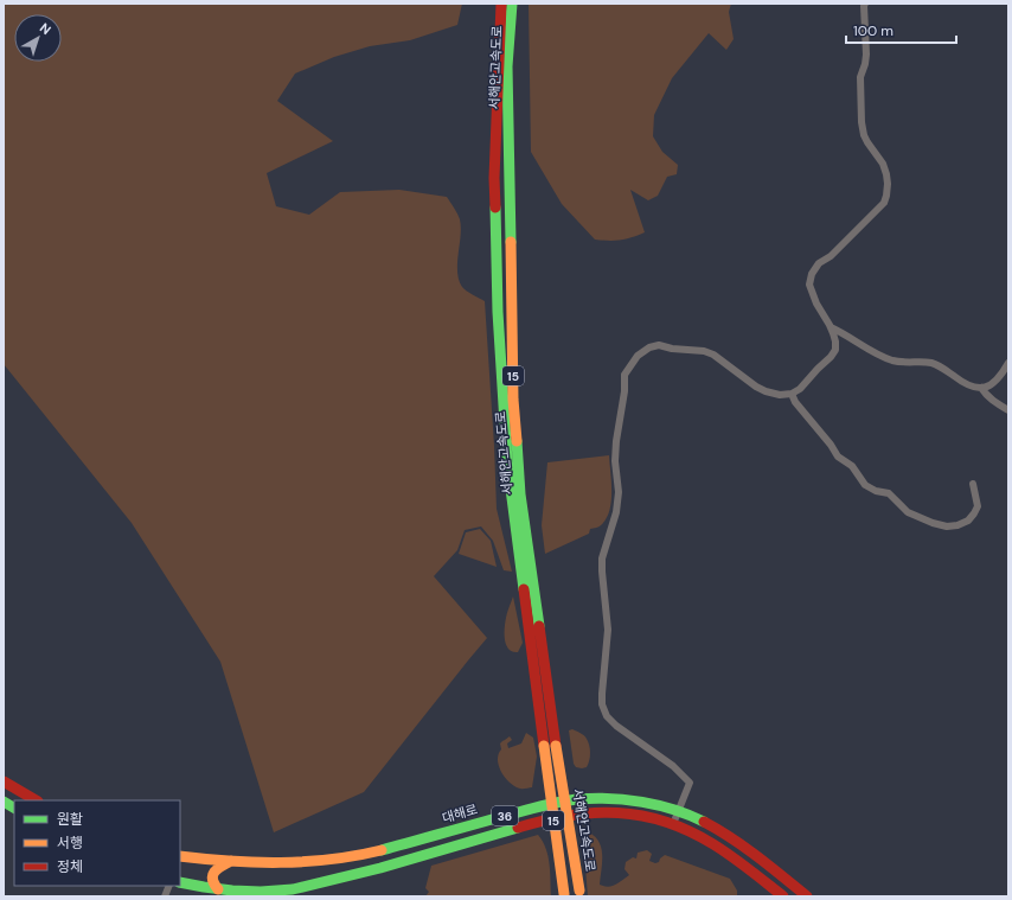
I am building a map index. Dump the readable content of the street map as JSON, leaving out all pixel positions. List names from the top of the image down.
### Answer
{
  "streets": {
    "highway": [
      "서해안고속도로",
      "15",
      "대해로",
      "36"
    ]
  },
  "legend": ["원활", "서행", "정체"],
  "scale_bar": "100 m",
  "north": "top right"
}
